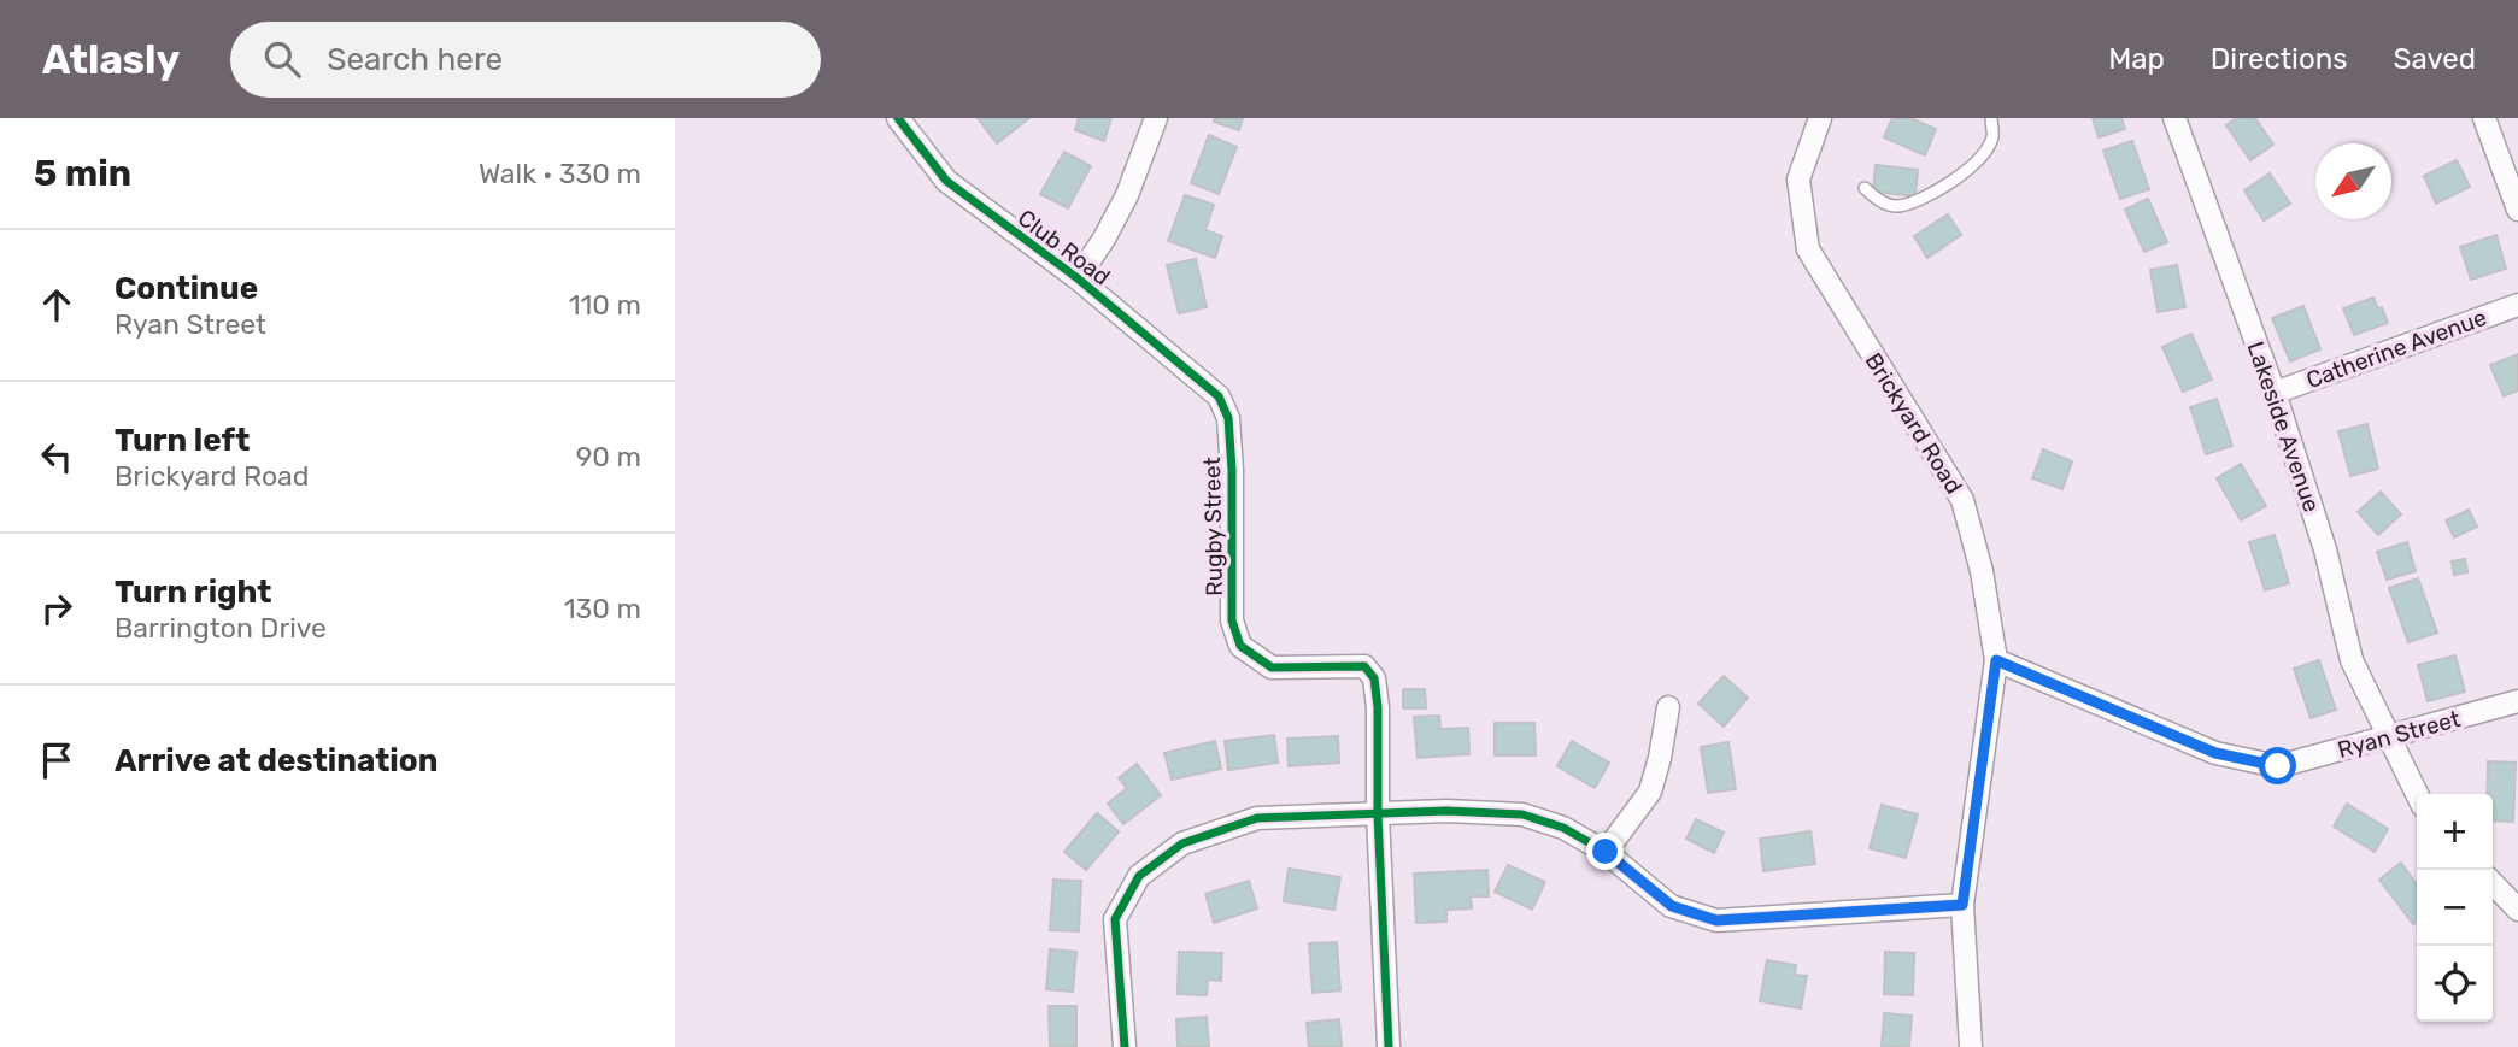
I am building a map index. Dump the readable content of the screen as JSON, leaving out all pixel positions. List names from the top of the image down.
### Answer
{
  "streets": {
    "street": [
      "Club Road",
      "Catherine Avenue",
      "Brickyard Road",
      "Lakeside Avenue",
      "Rugby Street",
      "Ryan Street"
    ]
  },
  "crossings": [
    ["Club Road", "Rugby Street"],
    ["Catherine Avenue", "Lakeside Avenue"],
    ["Brickyard Road", "Ryan Street"],
    ["Lakeside Avenue", "Ryan Street"]
  ],
  "north": "bottom left",
  "page": {
    "header": "Atlasly",
    "search": "Search here",
    "nav": ["Map", "Directions", "Saved"],
    "heading": ["5 min", "Walk · 330 m"],
    "list": [
      ["Continue", "Ryan Street", "110 m"],
      ["Turn left", "Brickyard Road", "90 m"],
      ["Turn right", "Barrington Drive", "130 m"],
      "Arrive at destination"
    ],
    "map_buttons": ["+", "−"]
  }
}
